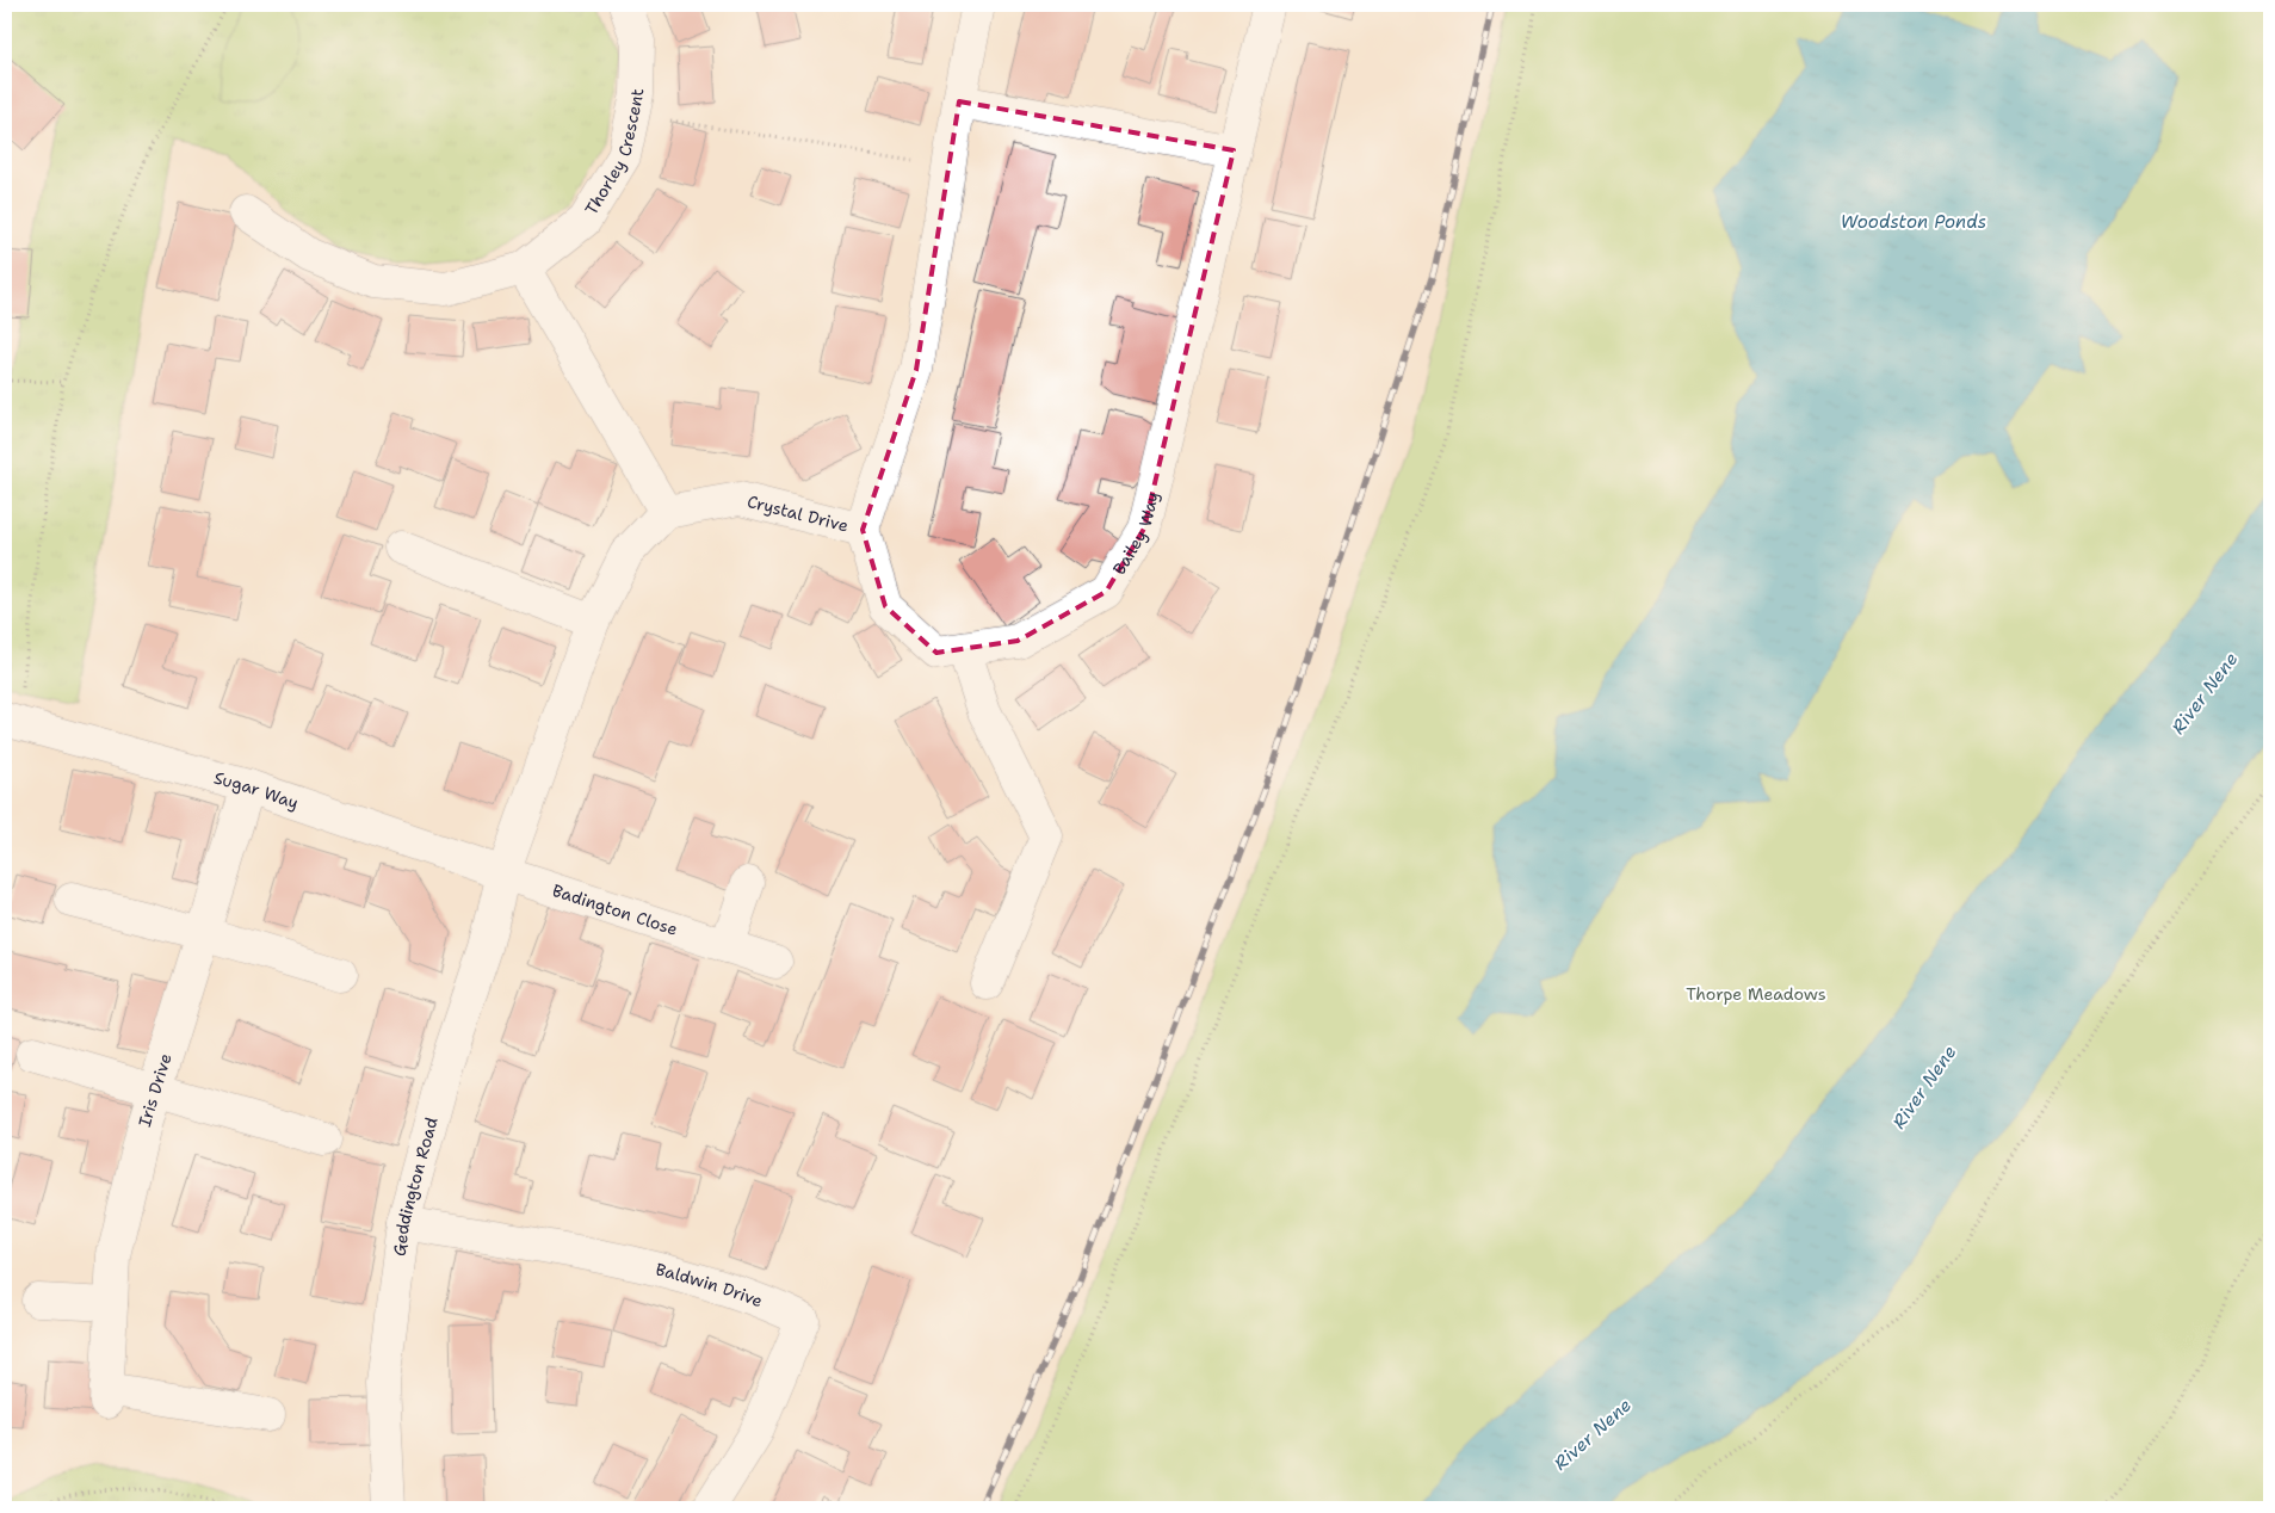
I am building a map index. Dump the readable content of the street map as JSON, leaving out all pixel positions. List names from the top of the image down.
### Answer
{
  "streets": {
    "street": [
      "Thorley Crescent",
      "Crystal Drive",
      "Bailey Way",
      "Sugar Way",
      "Badington Close",
      "Iris Drive",
      "Geddington Road",
      "Baldwin Drive"
    ]
  },
  "crossings": [
    ["Crystal Drive", "Bailey Way"],
    ["Sugar Way", "Badington Close"],
    ["Sugar Way", "Iris Drive"],
    ["Sugar Way", "Geddington Road"],
    ["Badington Close", "Geddington Road"],
    ["Geddington Road", "Baldwin Drive"]
  ],
  "water": ["Woodston Ponds", "River Nene"],
  "parks": ["Thorpe Meadows"]
}
